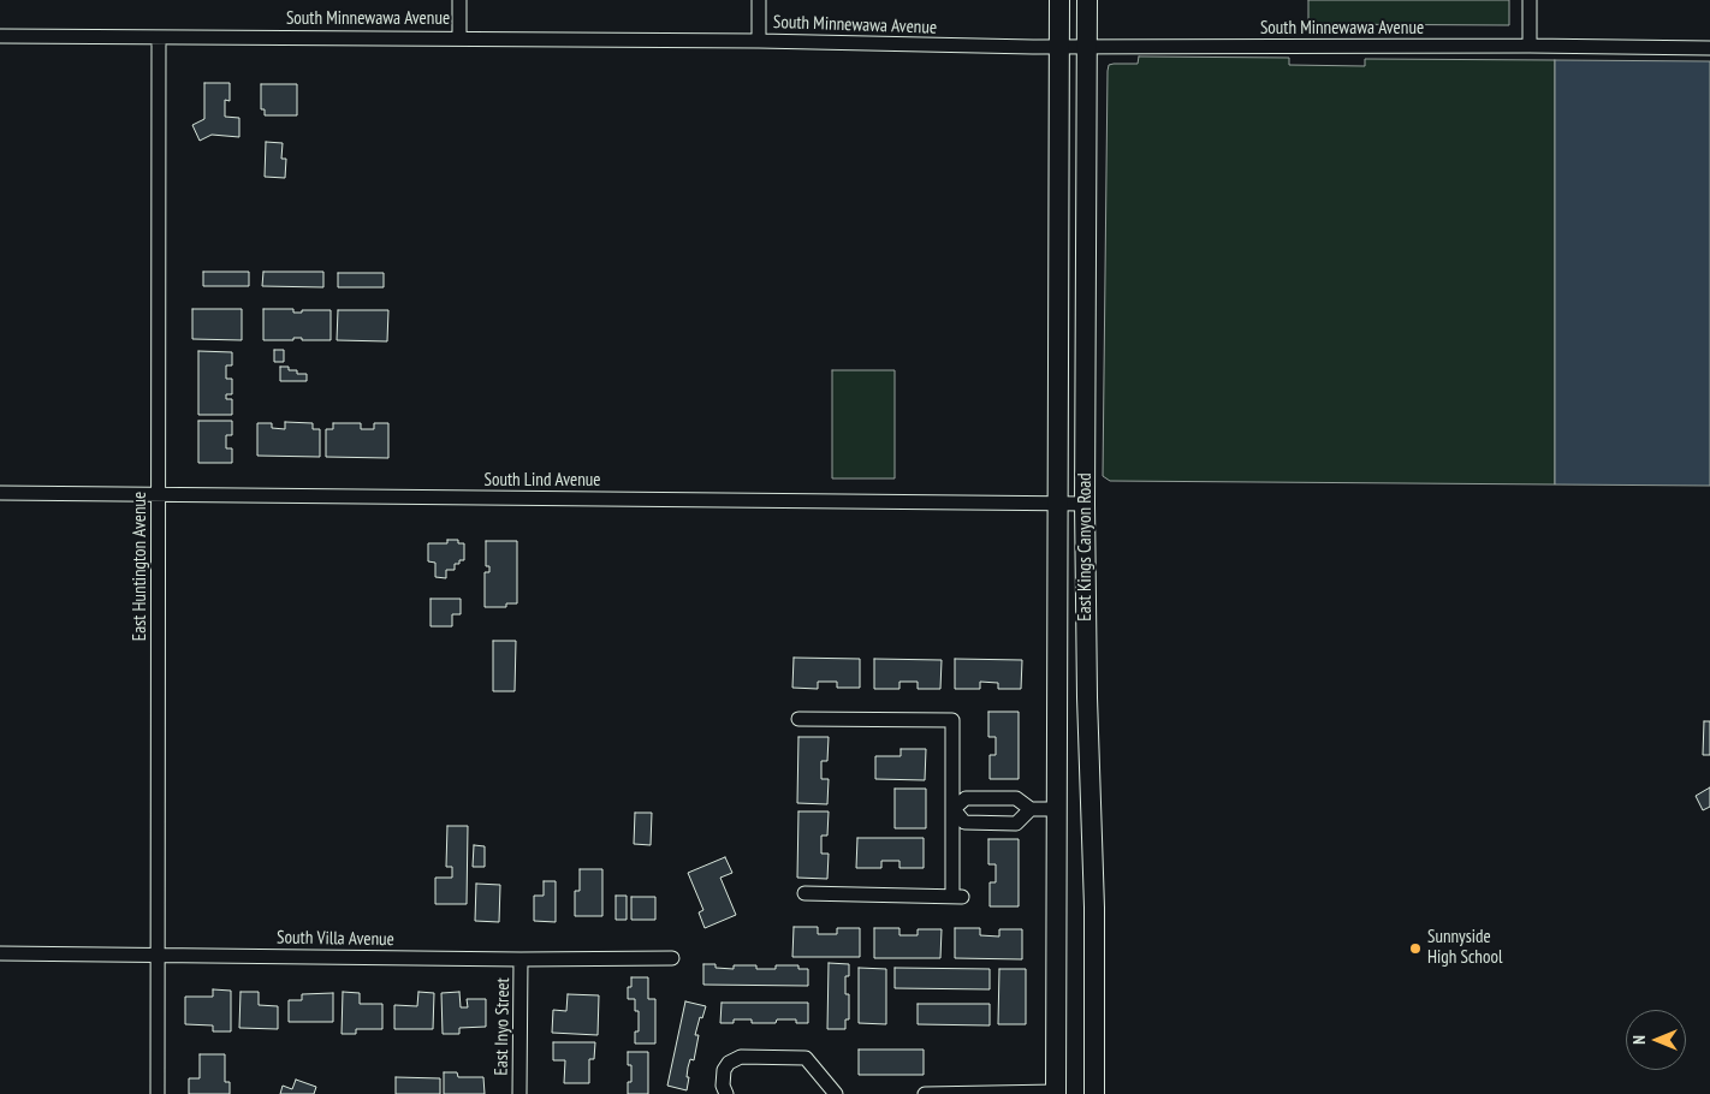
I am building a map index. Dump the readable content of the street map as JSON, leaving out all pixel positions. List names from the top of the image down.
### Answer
{
  "streets": {
    "main road": ["East Kings Canyon Road"],
    "street": [
      "South Minnewawa Avenue",
      "South Lind Avenue",
      "East Huntington Avenue",
      "South Villa Avenue",
      "East Inyo Street"
    ]
  },
  "crossings": [
    ["South Minnewawa Avenue", "East Kings Canyon Road"],
    ["South Minnewawa Avenue", "East Huntington Avenue"],
    ["South Lind Avenue", "East Kings Canyon Road"],
    ["South Lind Avenue", "East Huntington Avenue"],
    ["East Huntington Avenue", "South Villa Avenue"],
    ["South Villa Avenue", "East Inyo Street"]
  ],
  "places": ["Sunnyside High School"],
  "north": "left"
}
